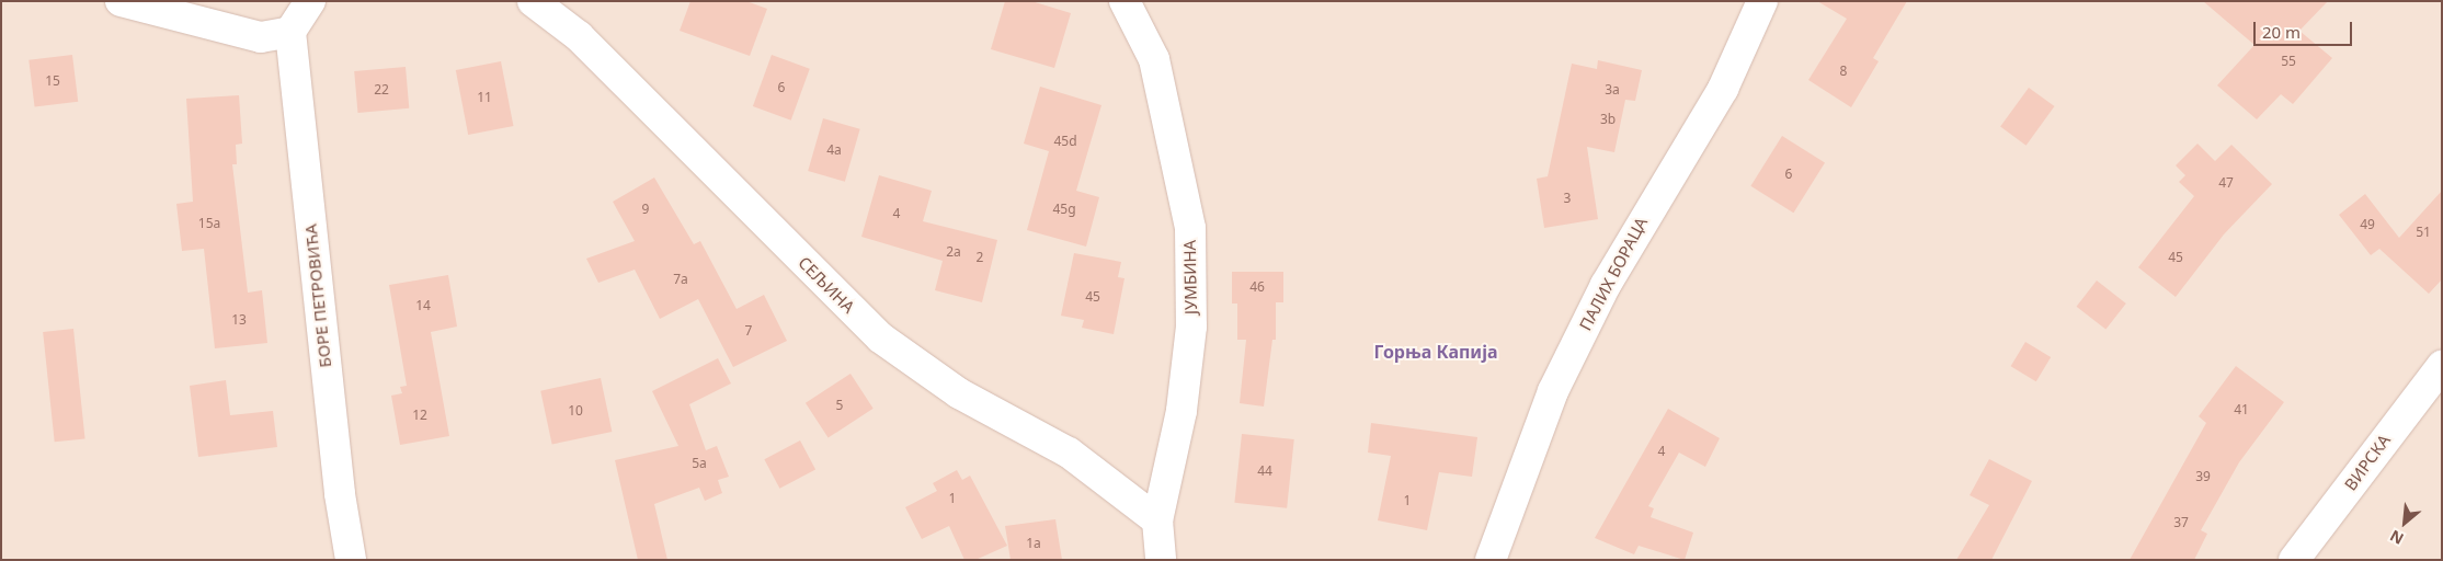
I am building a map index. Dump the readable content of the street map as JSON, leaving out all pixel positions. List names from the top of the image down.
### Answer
{
  "streets": {
    "street": [
      "ПАЛИХ БОРАЦА",
      "ЈУМБИНА",
      "СЕЉИНА",
      "БОРЕ ПЕТРОВИЋА",
      "ВИРСКА"
    ]
  },
  "crossings": [
    ["ЈУМБИНА", "СЕЉИНА"]
  ],
  "districts": ["Горња Капија"],
  "house_numbers": [
    "55",
    "8",
    "15",
    "6",
    "22",
    "3a",
    "11",
    "3b",
    "45d",
    "4a",
    "6",
    "47",
    "3",
    "9",
    "45g",
    "4",
    "15a",
    "49",
    "51",
    "2a",
    "2",
    "45",
    "7a",
    "46",
    "45",
    "14",
    "13",
    "7",
    "5",
    "41",
    "10",
    "12",
    "4",
    "5a",
    "44",
    "39",
    "1",
    "1",
    "37",
    "1a"
  ],
  "scale_bar": "20 m",
  "north": "bottom left"
}
